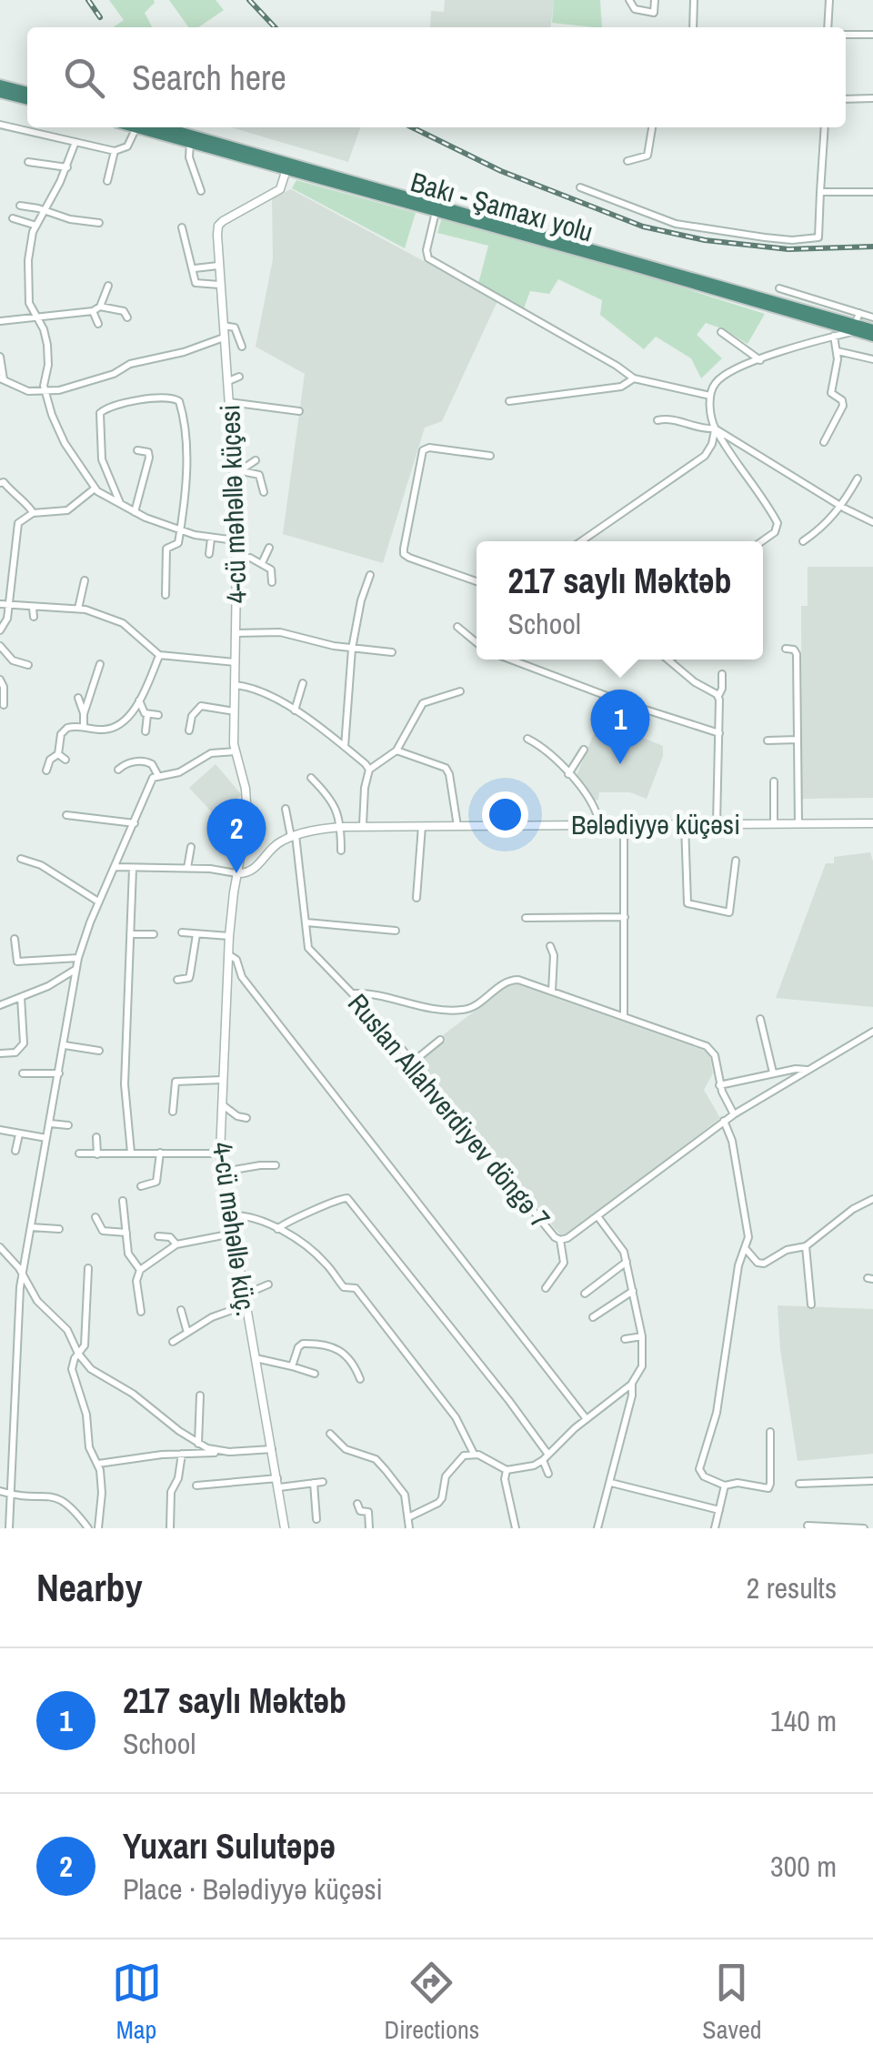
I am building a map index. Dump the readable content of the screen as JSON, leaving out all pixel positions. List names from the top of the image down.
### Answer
{
  "streets": {
    "highway": ["Bakı - Şamaxı yolu"],
    "street": [
      "4-cü məhəllə küçesi",
      "Bələdiyyə küçəsi",
      "Ruslan Allahverdiyev döngə 7",
      "4-cü məhəllə küç."
    ]
  },
  "crossings": [
    ["Bakı - Şamaxı yolu", "4-cü məhəllə küçesi"],
    ["4-cü məhəllə küçesi", "Bələdiyyə küçəsi"],
    ["4-cü məhəllə küçesi", "4-cü məhəllə küç."],
    ["Bələdiyyə küçəsi", "Ruslan Allahverdiyev döngə 7"],
    ["Bələdiyyə küçəsi", "4-cü məhəllə küç."]
  ],
  "page": {
    "search": "Search here",
    "popup": ["217 saylı Məktəb", "School"],
    "pins": ["1", "2"],
    "heading": ["Nearby", "2 results"],
    "list": [
      {
        "mark": "1",
        "name": "217 saylı Məktəb",
        "note": "School",
        "value": "140 m"
      },
      {
        "mark": "2",
        "name": "Yuxarı Sulutəpə",
        "note": "Place · Bələdiyyə küçəsi",
        "value": "300 m"
      }
    ],
    "nav": ["Map", "Directions", "Saved"]
  }
}
